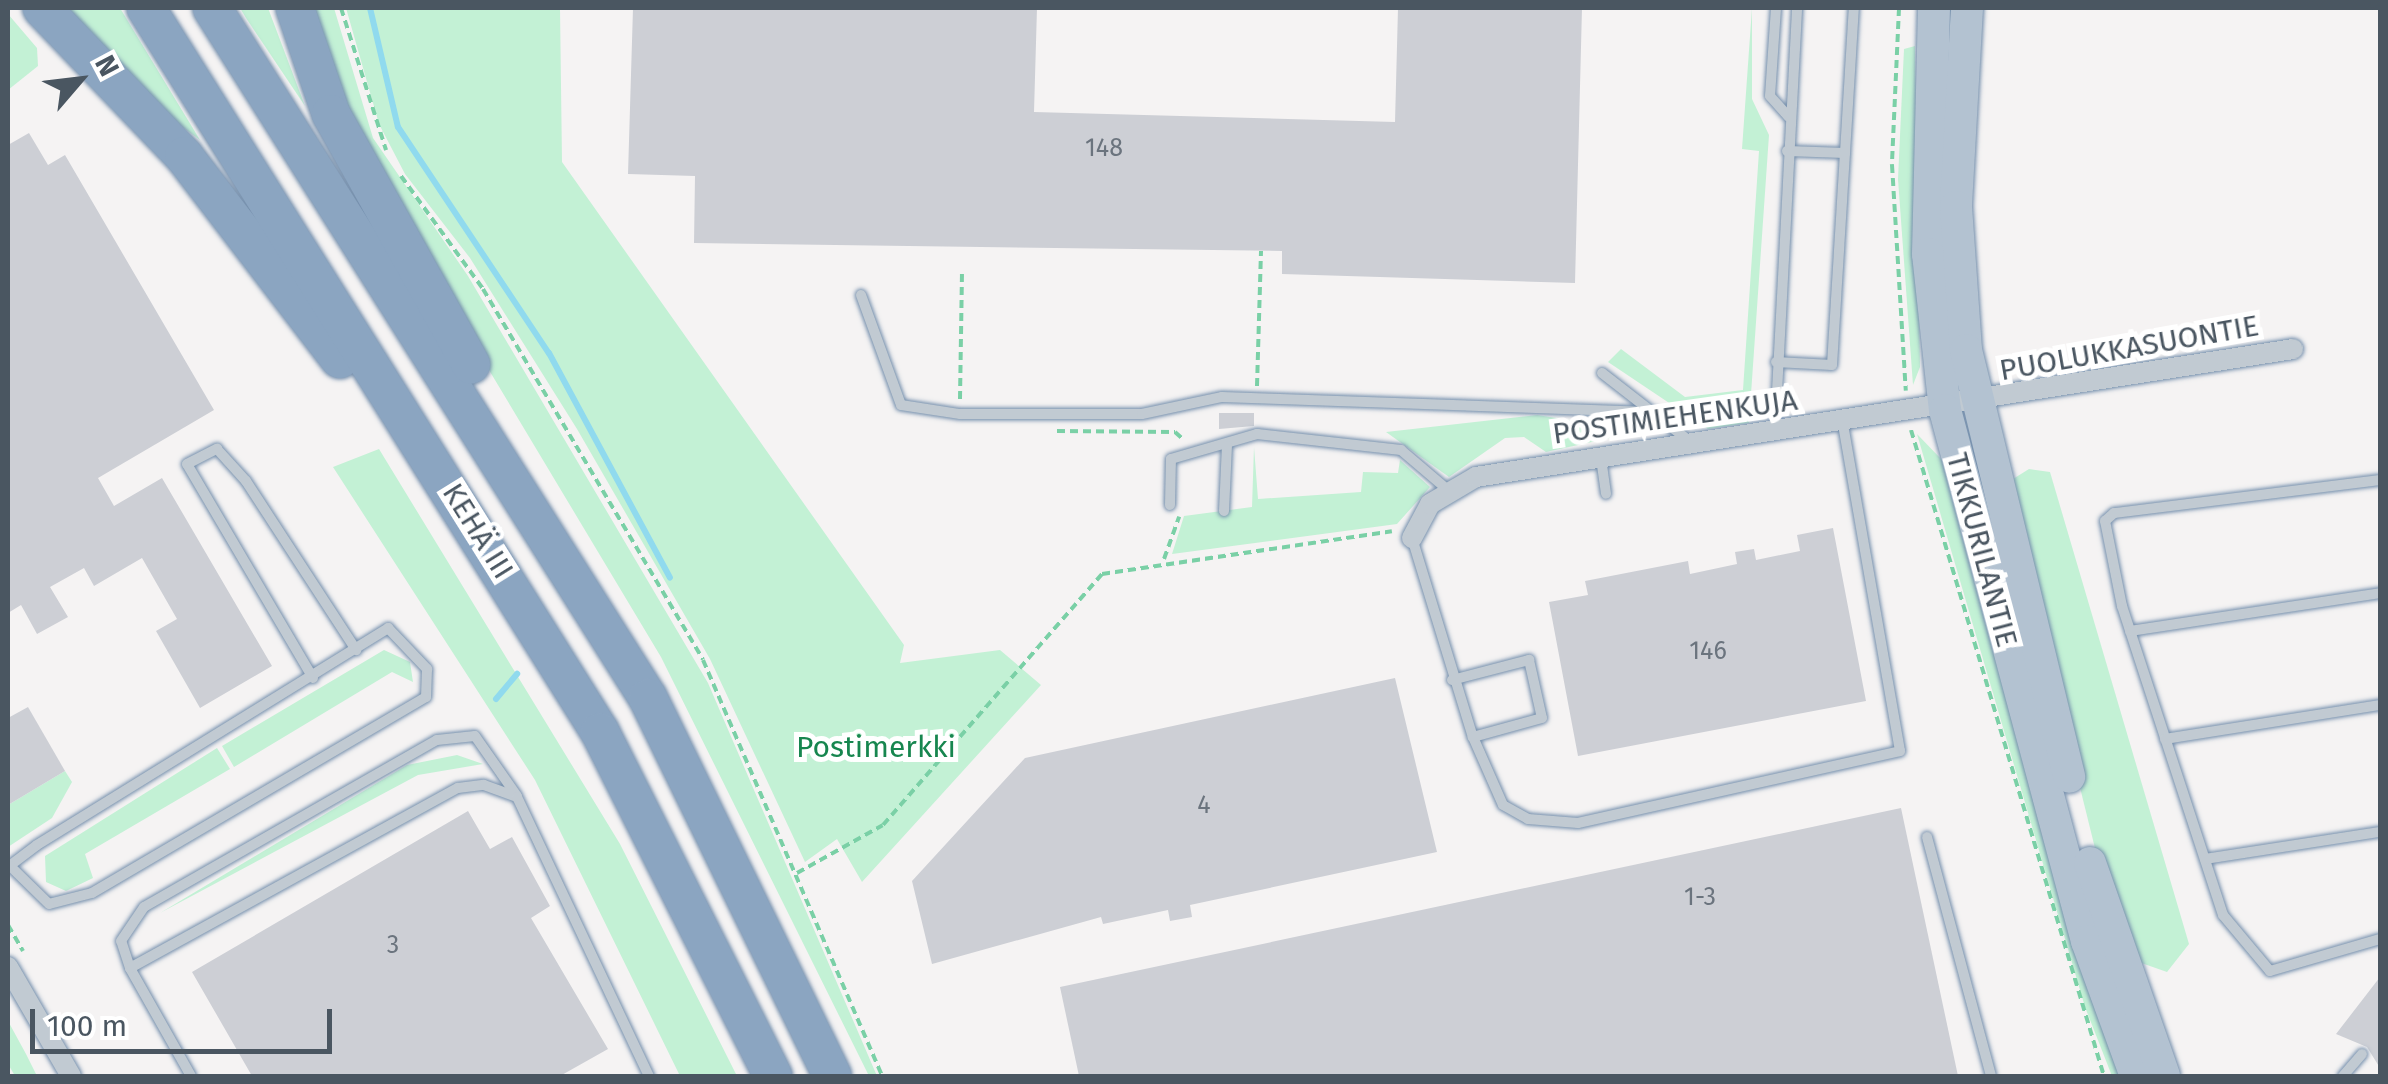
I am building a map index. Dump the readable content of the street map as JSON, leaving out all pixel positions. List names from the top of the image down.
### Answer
{
  "streets": {
    "highway": ["KEHÄ III"],
    "main road": ["TIKKURILANTIE"],
    "street": ["PUOLUKKASUONTIE", "POSTIMIEHENKUJA"]
  },
  "crossings": [
    ["PUOLUKKASUONTIE", "POSTIMIEHENKUJA"],
    ["PUOLUKKASUONTIE", "TIKKURILANTIE"],
    ["POSTIMIEHENKUJA", "TIKKURILANTIE"]
  ],
  "parks": ["Postimerkki"],
  "house_numbers": [
    "148",
    "146",
    "4",
    "1-3",
    "3"
  ],
  "scale_bar": "100 m",
  "north": "top right"
}
